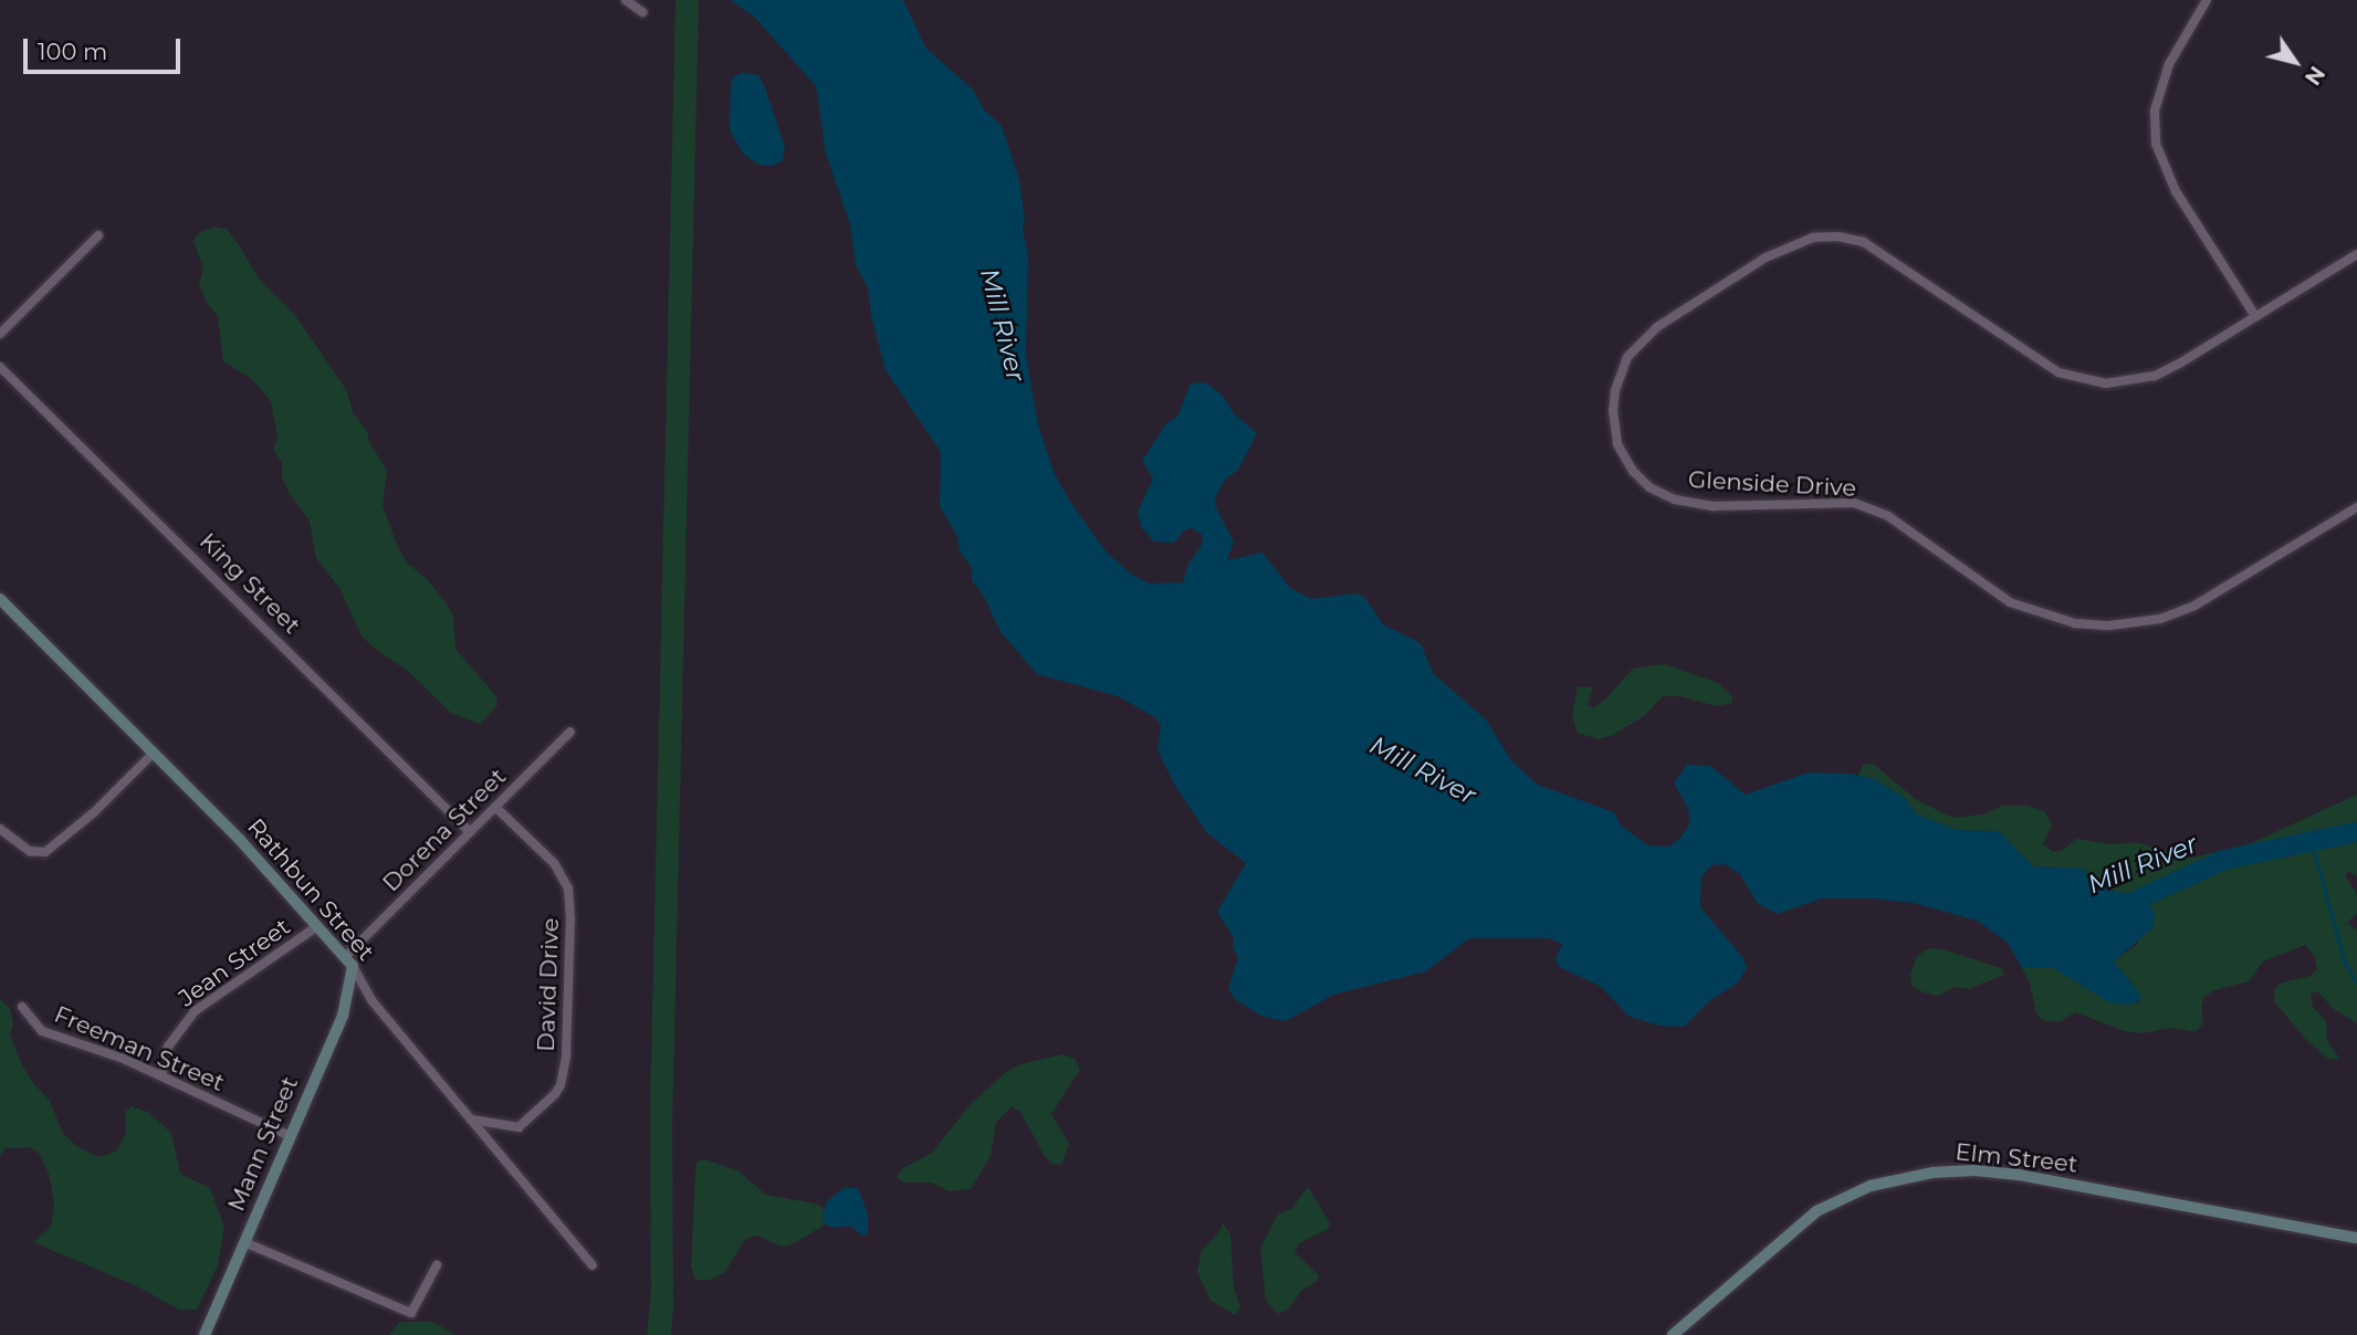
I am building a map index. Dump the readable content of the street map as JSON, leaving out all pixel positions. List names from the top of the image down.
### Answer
{
  "streets": {
    "street": [
      "Glenside Drive",
      "King Street",
      "Dorena Street",
      "Rathbun Street",
      "Jean Street",
      "David Drive",
      "Freeman Street",
      "Mann Street",
      "Elm Street"
    ]
  },
  "crossings": [
    ["King Street", "Dorena Street"],
    ["Dorena Street", "Rathbun Street"],
    ["Dorena Street", "David Drive"],
    ["Dorena Street", "Mann Street"],
    ["Rathbun Street", "Jean Street"],
    ["Rathbun Street", "David Drive"],
    ["Rathbun Street", "Mann Street"],
    ["Jean Street", "Freeman Street"],
    ["Freeman Street", "Mann Street"]
  ],
  "water": ["Mill River"],
  "scale_bar": "100 m",
  "north": "bottom right"
}
